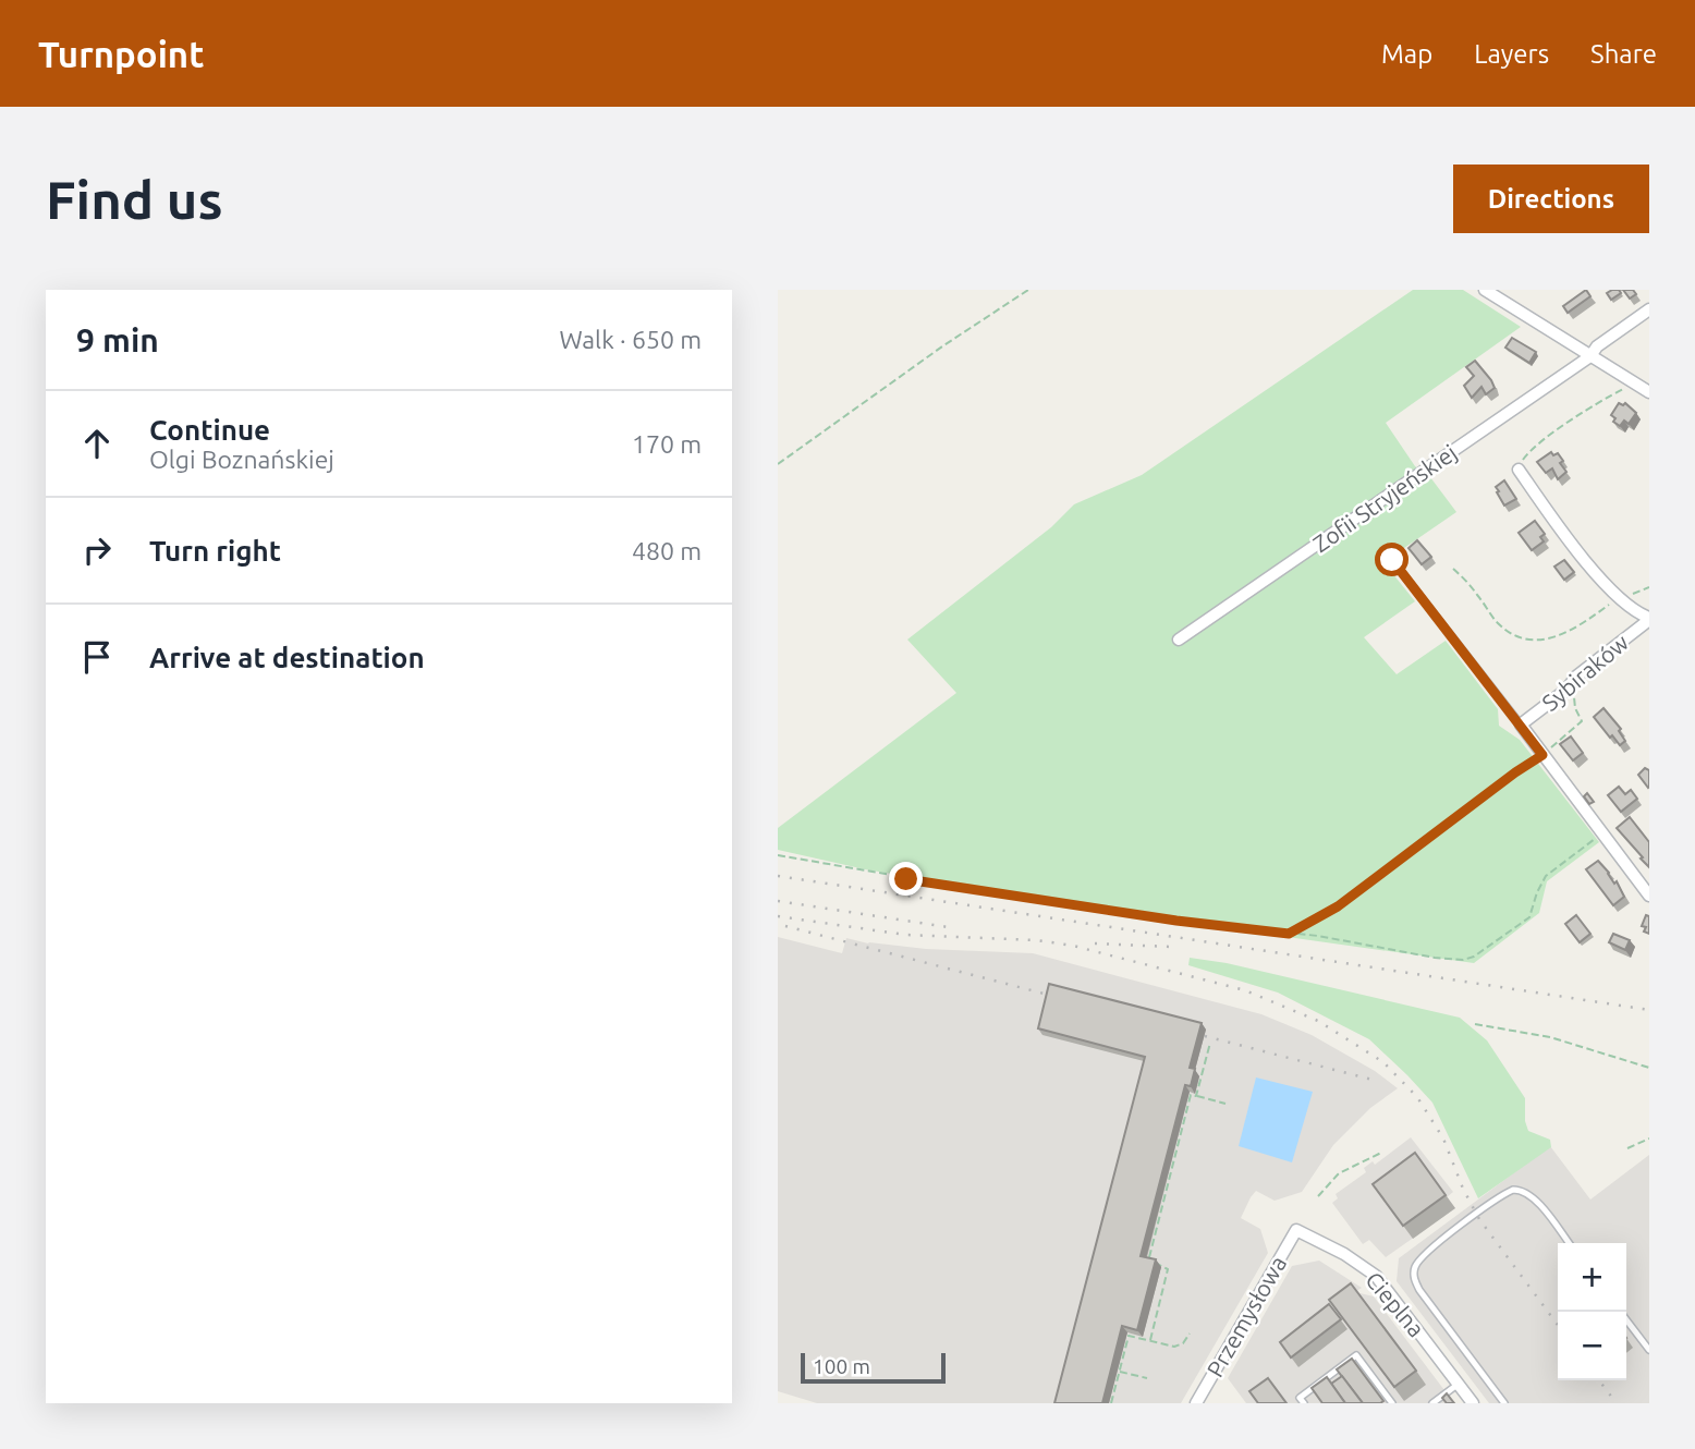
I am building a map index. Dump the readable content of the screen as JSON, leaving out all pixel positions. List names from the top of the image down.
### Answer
{
  "streets": {
    "street": [
      "Zofii Stryjeńskiej",
      "Sybiraków",
      "Cieplna",
      "Przemysłowa"
    ]
  },
  "crossings": [
    ["Cieplna", "Przemysłowa"]
  ],
  "scale_bar": "100 m",
  "page": {
    "header": "Turnpoint",
    "nav": ["Map", "Layers", "Share"],
    "buttons": "Directions",
    "title": "Find us",
    "heading": ["9 min", "Walk · 650 m"],
    "list": [
      ["Continue", "Olgi Boznańskiej", "170 m"],
      ["Turn right", "480 m"],
      "Arrive at destination"
    ],
    "map_buttons": ["+", "−"],
    "scale": "100 m"
  }
}
